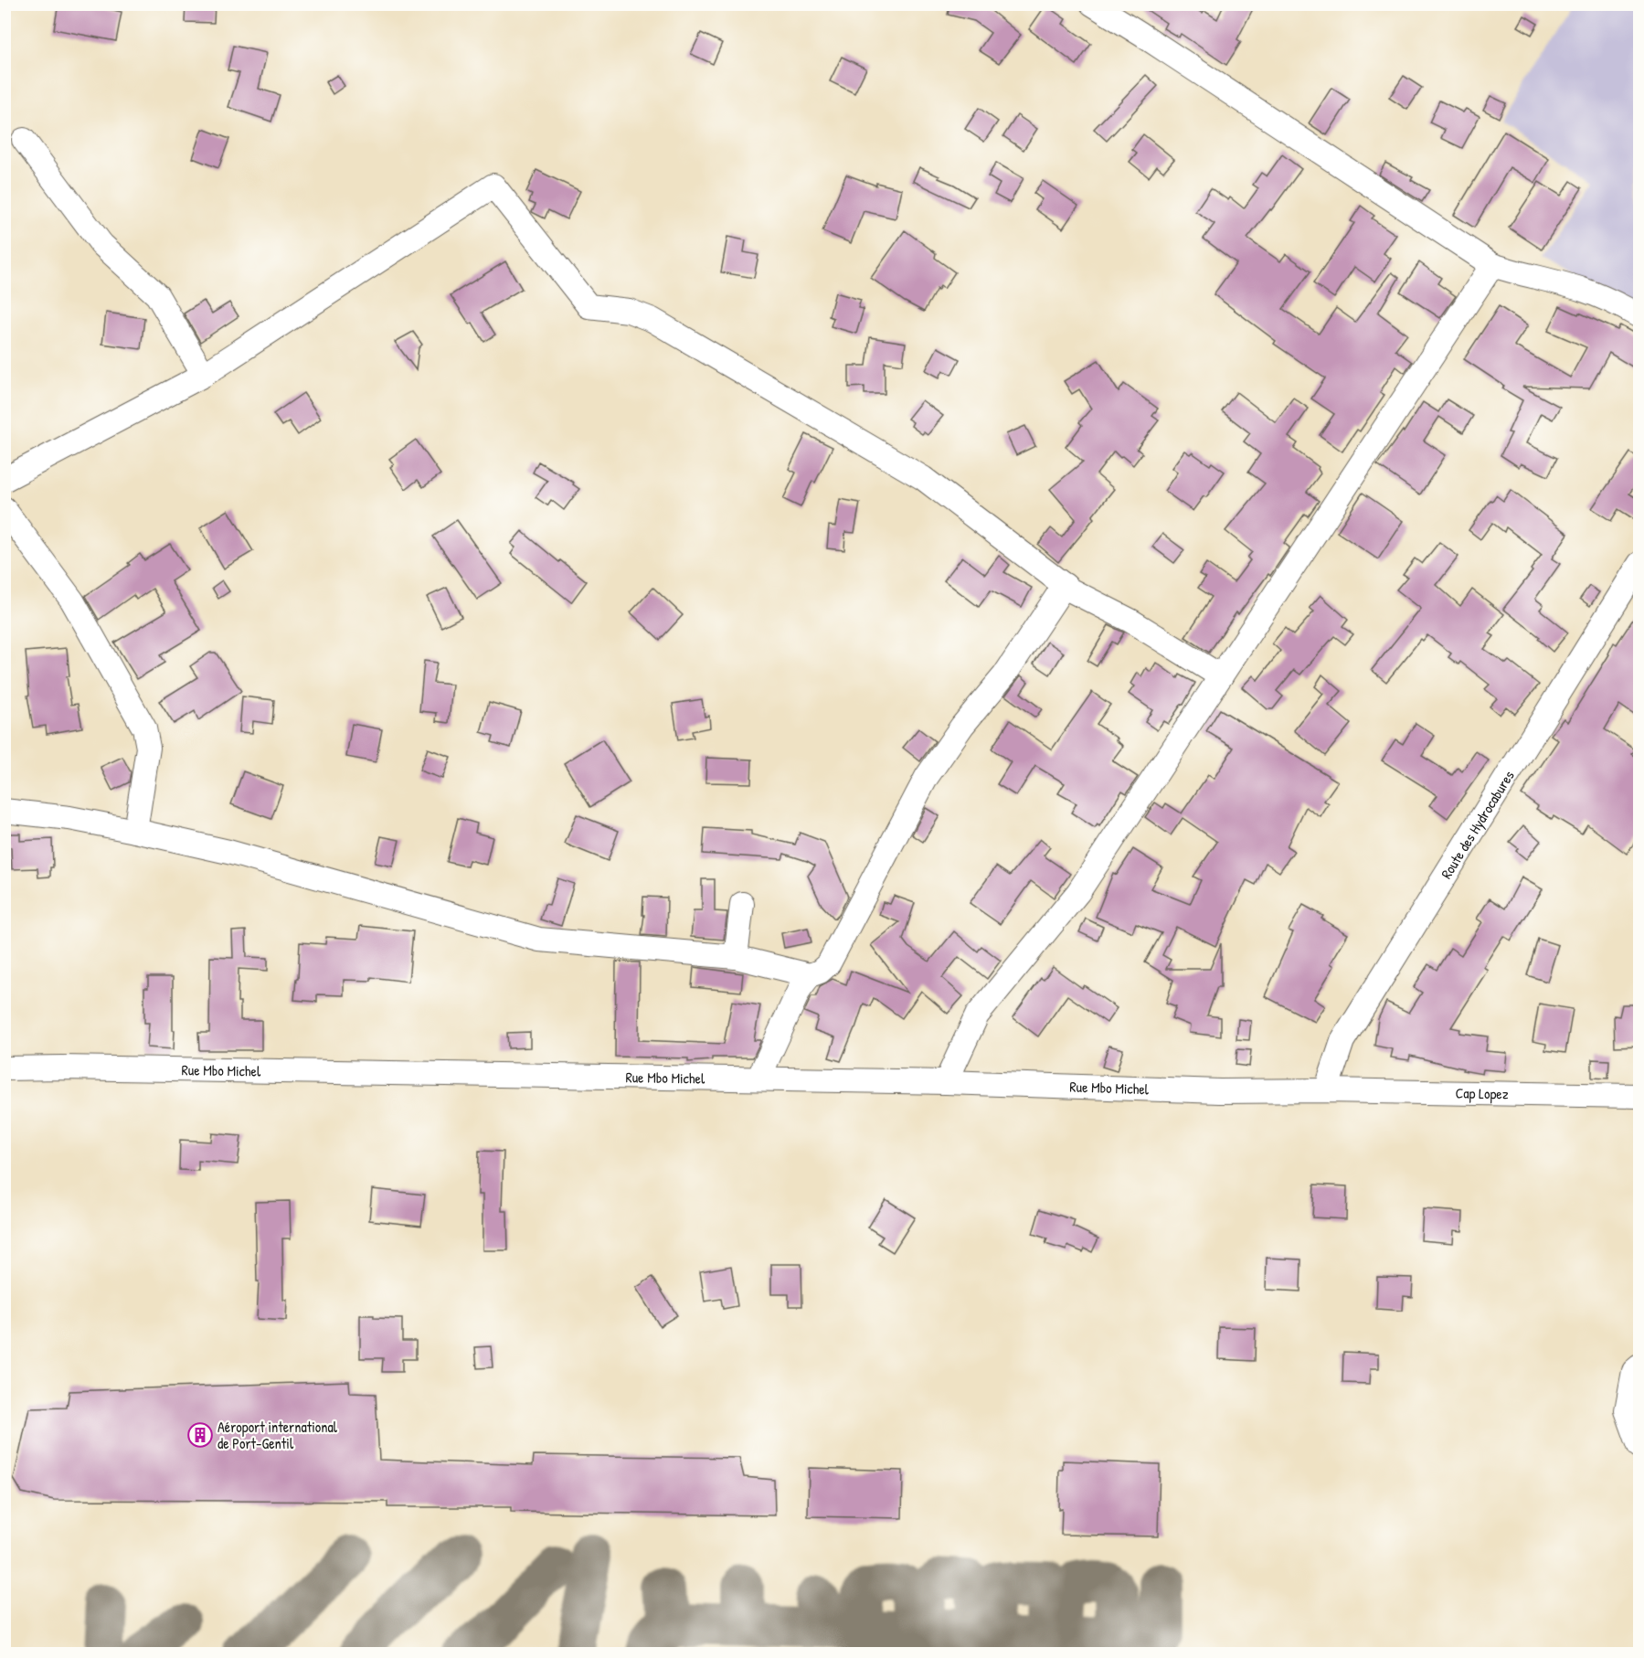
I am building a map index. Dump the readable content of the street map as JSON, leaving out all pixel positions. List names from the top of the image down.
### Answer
{
  "streets": {
    "street": ["Route des Hydrocabures", "Rue Mbo Michel", "Cap Lopez"]
  },
  "crossings": [
    ["Route des Hydrocabures", "Rue Mbo Michel"],
    ["Route des Hydrocabures", "Cap Lopez"],
    ["Rue Mbo Michel", "Cap Lopez"]
  ],
  "places": {
    "building": ["Aéroport international de Port-Gentil"]
  }
}
